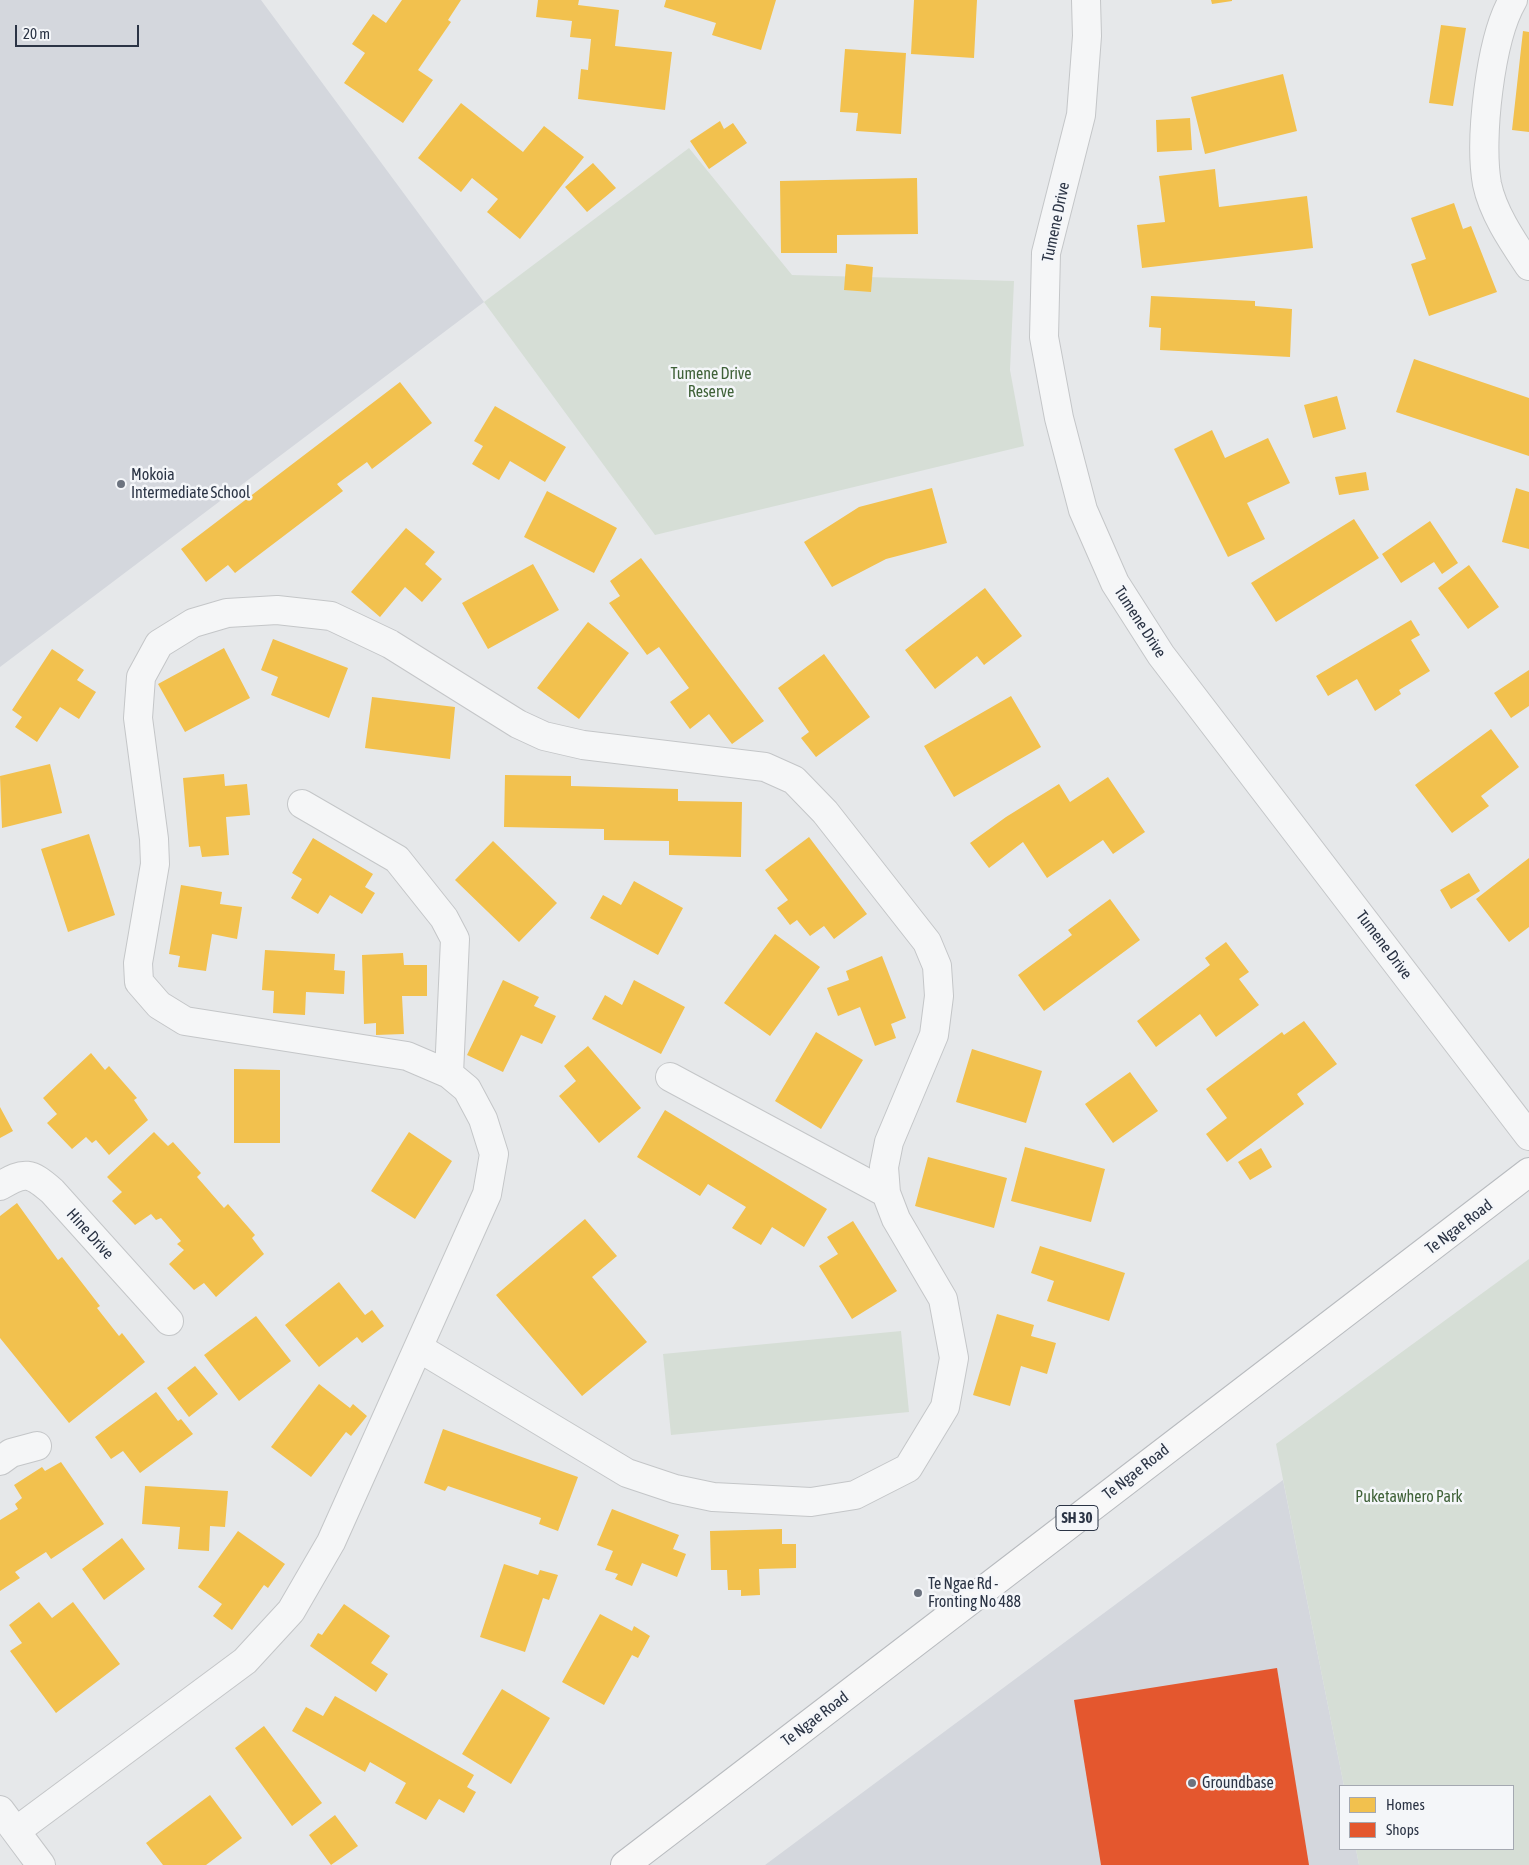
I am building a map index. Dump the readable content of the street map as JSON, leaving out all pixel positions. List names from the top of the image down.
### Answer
{
  "streets": {
    "highway": ["Te Ngae Road", "SH 30"],
    "street": ["Tumene Drive", "Hine Drive"]
  },
  "parks": ["Tumene Drive Reserve", "Puketawhero Park"],
  "places": ["Mokoia Intermediate School", "Te Ngae Rd - Fronting No 488", "Groundbase"],
  "legend": ["Homes", "Shops"],
  "scale_bar": "20 m"
}
